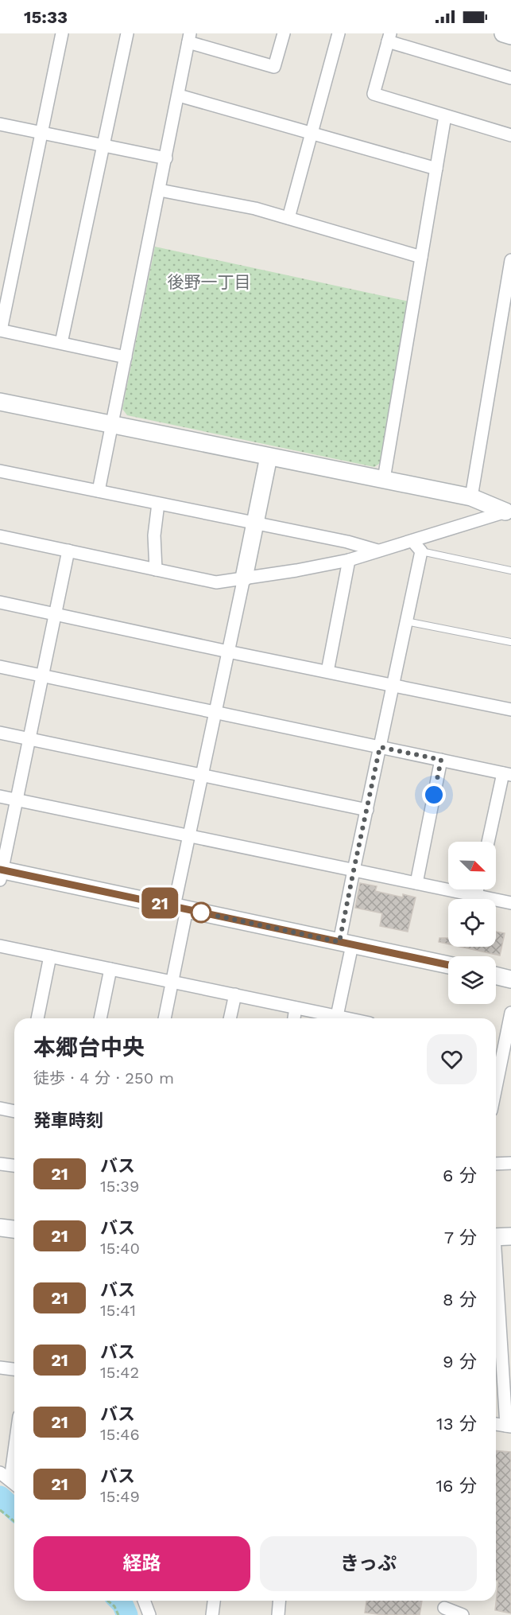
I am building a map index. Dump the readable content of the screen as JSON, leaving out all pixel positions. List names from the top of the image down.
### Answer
{
  "districts": ["後野一丁目"],
  "lines": ["bus line 21"],
  "north": "bottom right",
  "page": {
    "status": "15:33",
    "on_map": "21",
    "heading": [
      ["本郷台中央", "徒歩 · 4 分 · 250 m"],
      "発車時刻"
    ],
    "list": [
      {
        "mark": "21",
        "name": "バス",
        "note": "15:39",
        "value": "6 分"
      },
      {
        "mark": "21",
        "name": "バス",
        "note": "15:40",
        "value": "7 分"
      },
      {
        "mark": "21",
        "name": "バス",
        "note": "15:41",
        "value": "8 分"
      },
      {
        "mark": "21",
        "name": "バス",
        "note": "15:42",
        "value": "9 分"
      },
      {
        "mark": "21",
        "name": "バス",
        "note": "15:46",
        "value": "13 分"
      },
      {
        "mark": "21",
        "name": "バス",
        "note": "15:49",
        "value": "16 分"
      }
    ],
    "buttons": ["経路", "きっぷ"]
  }
}
